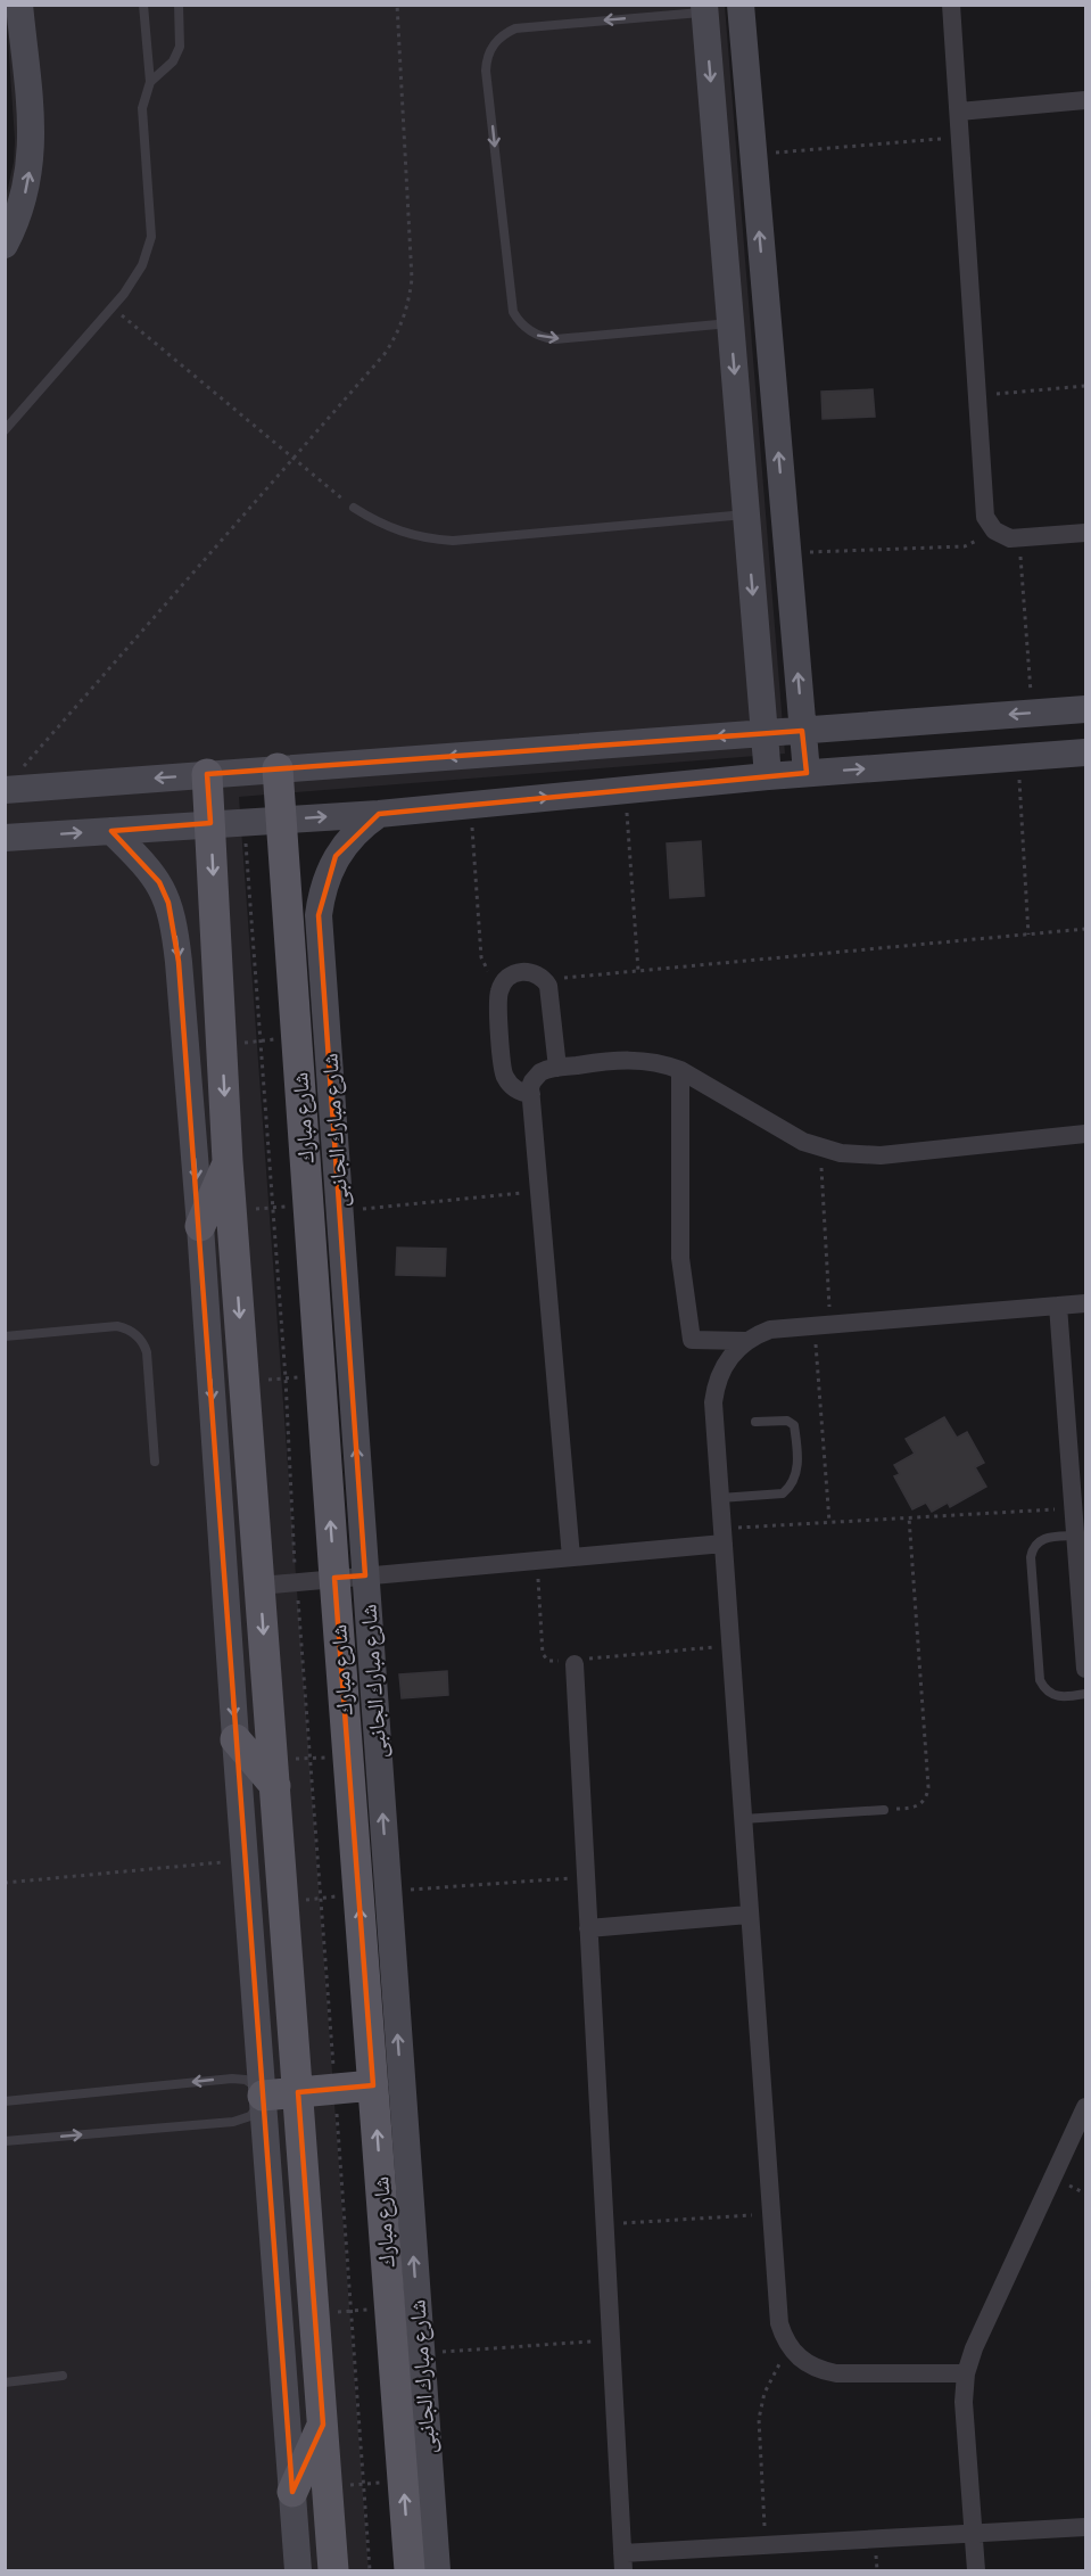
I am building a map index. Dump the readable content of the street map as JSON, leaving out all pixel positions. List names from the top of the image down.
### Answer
{
  "streets": {
    "main road": ["شارع مبارك", "شارع مبارك الجانبى"]
  },
  "crossings": [
    ["شارع مبارك", "شارع مبارك الجانبى"]
  ]
}
